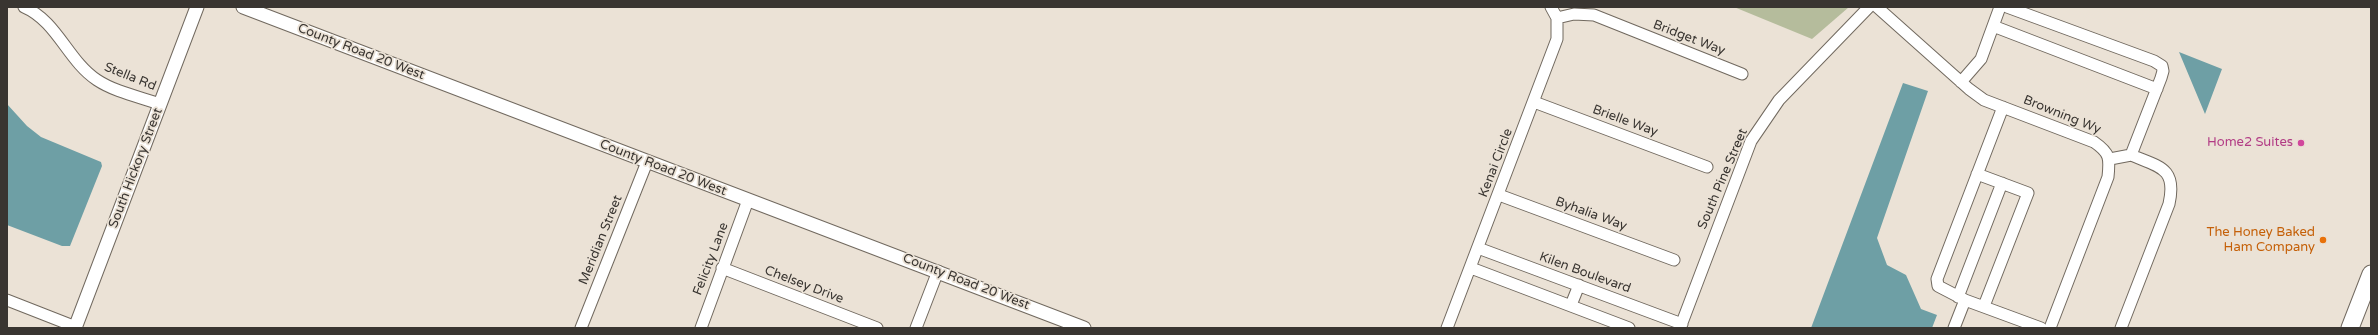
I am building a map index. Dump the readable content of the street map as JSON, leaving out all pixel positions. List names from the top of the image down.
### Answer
{
  "streets": {
    "street": [
      "Bridget Way",
      "County Road 20 West",
      "Stella Rd",
      "Browning Wy",
      "Brielle Way",
      "Kenai Circle",
      "South Hickory Street",
      "South Pine Street",
      "Byhalia Way",
      "Meridian Street",
      "Felicity Lane",
      "Kilen Boulevard",
      "Chelsey Drive"
    ]
  },
  "crossings": [
    ["Bridget Way", "Kenai Circle"],
    ["County Road 20 West", "Meridian Street"],
    ["County Road 20 West", "Felicity Lane"],
    ["Stella Rd", "South Hickory Street"],
    ["Brielle Way", "Kenai Circle"],
    ["Kenai Circle", "Byhalia Way"],
    ["Kenai Circle", "Kilen Boulevard"],
    ["South Pine Street", "Kilen Boulevard"],
    ["Felicity Lane", "Chelsey Drive"]
  ],
  "places": ["Home2 Suites", "The Honey Baked Ham Company"]
}
